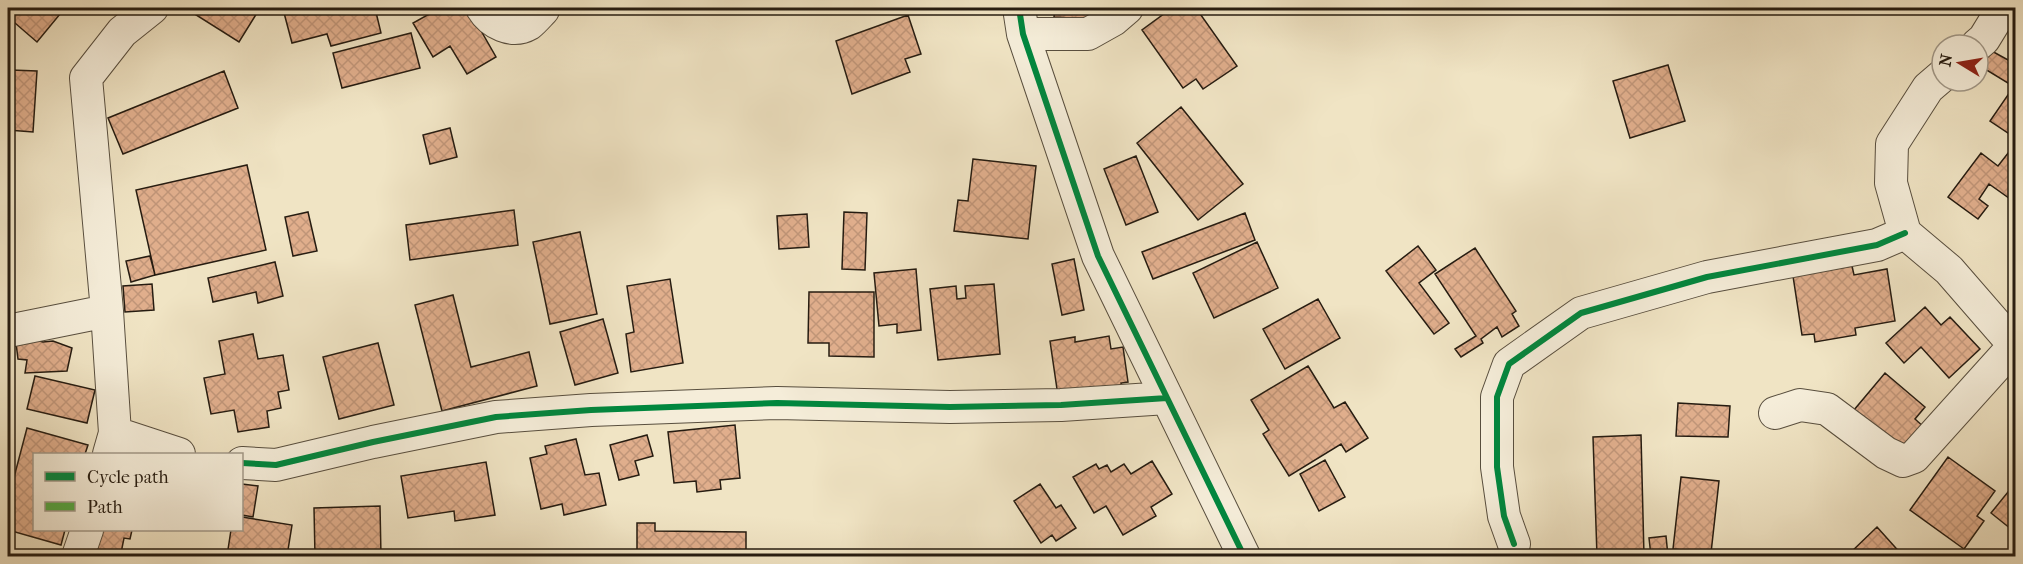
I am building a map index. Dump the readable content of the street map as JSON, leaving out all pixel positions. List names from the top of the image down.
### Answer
{
  "legend": ["Cycle path", "Path"],
  "north": "left"
}
